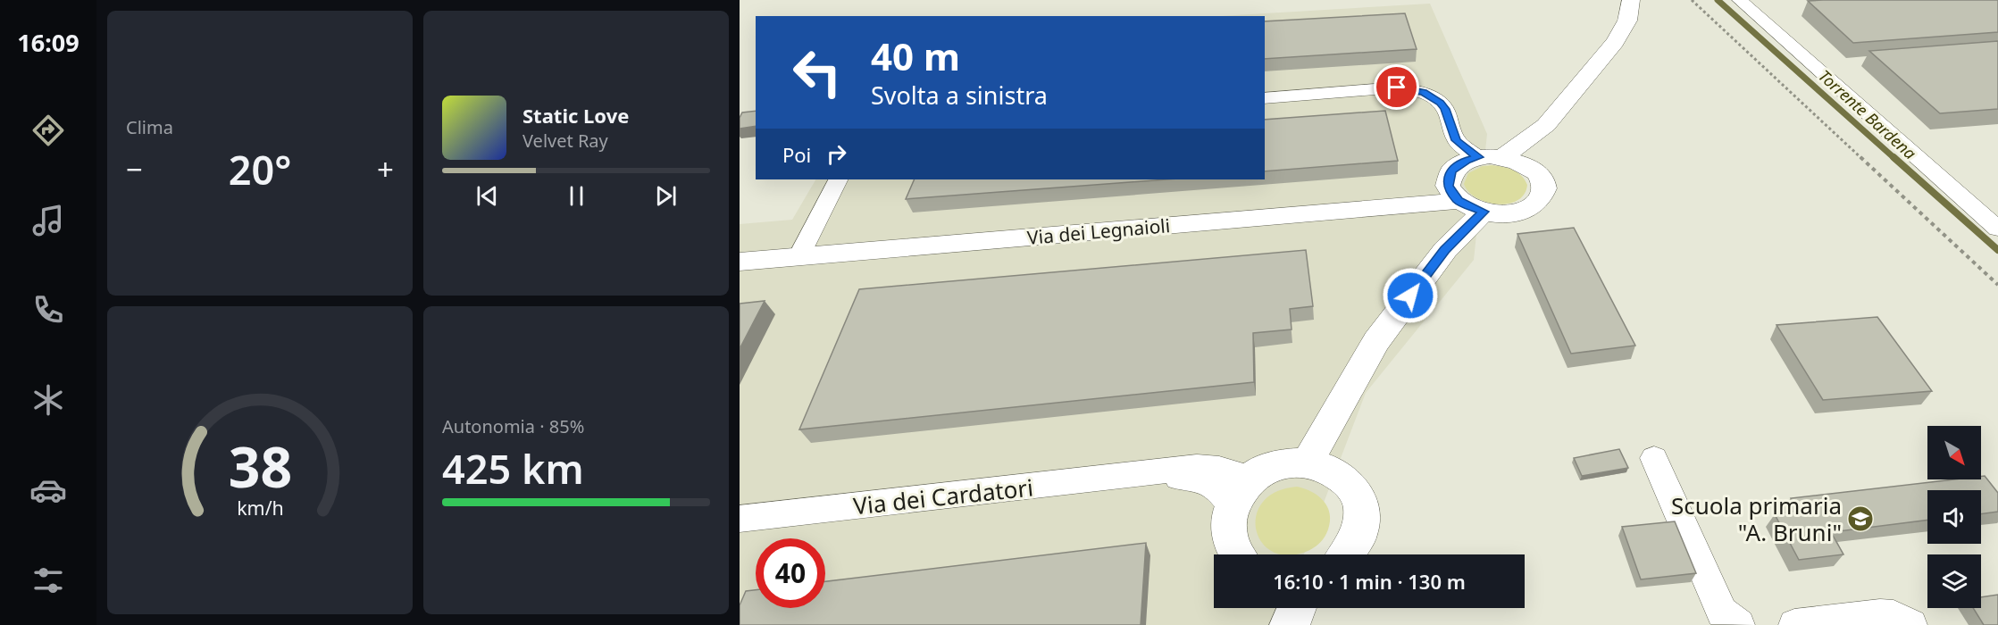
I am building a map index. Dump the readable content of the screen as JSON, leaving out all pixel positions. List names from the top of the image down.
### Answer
{
  "streets": {
    "street": ["Via dei Legnaioli", "Via dei Cardatori"]
  },
  "water": ["Torrente Bardena"],
  "places": {
    "school or university": ["Scuola primaria \"A. Bruni\""]
  },
  "north": "bottom right",
  "page": {
    "tabs": "16:09",
    "tile": [
      "Clima",
      ["Autonomia · 85%", "425 km"]
    ],
    "turn": ["40 m", "Svolta a sinistra"],
    "song": ["Static Love", "Velvet Ray"],
    "then": "Poi",
    "heat": ["−", "20°", "+"],
    "limit": "40",
    "trip": "16:10 · 1 min · 130 m",
    "gauge": ["38", "km/h"]
  }
}
